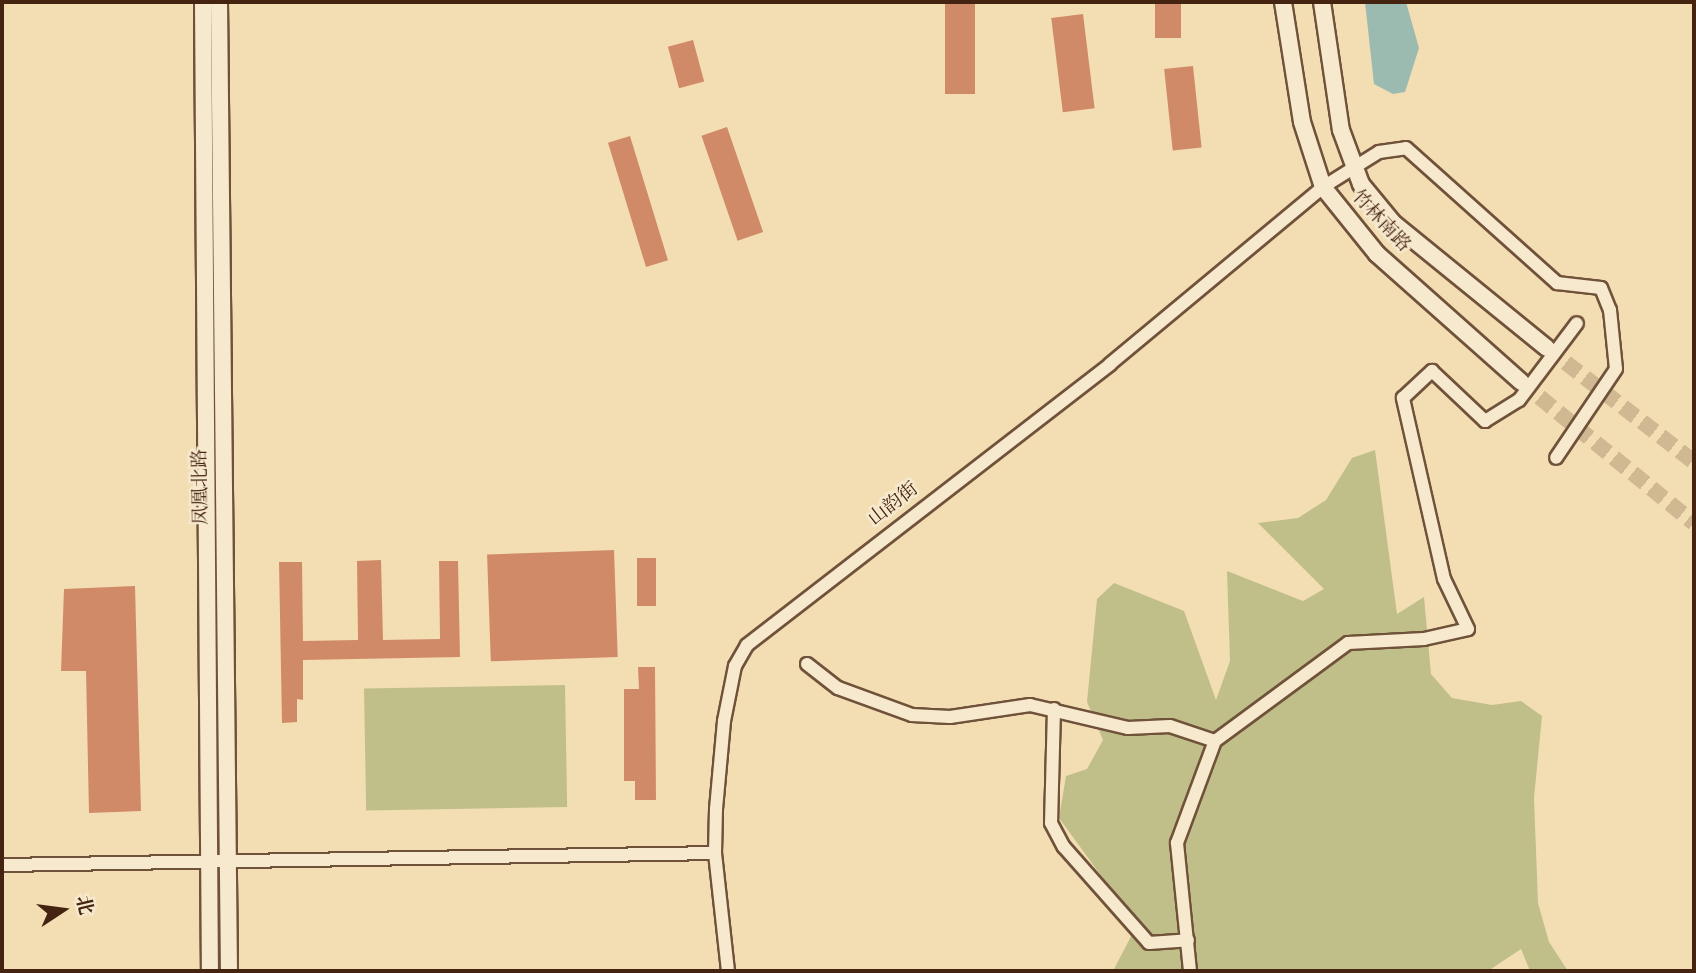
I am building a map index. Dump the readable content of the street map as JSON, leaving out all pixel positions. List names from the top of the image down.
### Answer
{
  "streets": {
    "street": ["竹林南路", "凤凰北路", "山韵街"]
  },
  "crossings": [
    ["竹林南路", "山韵街"]
  ],
  "north": "right"
}
